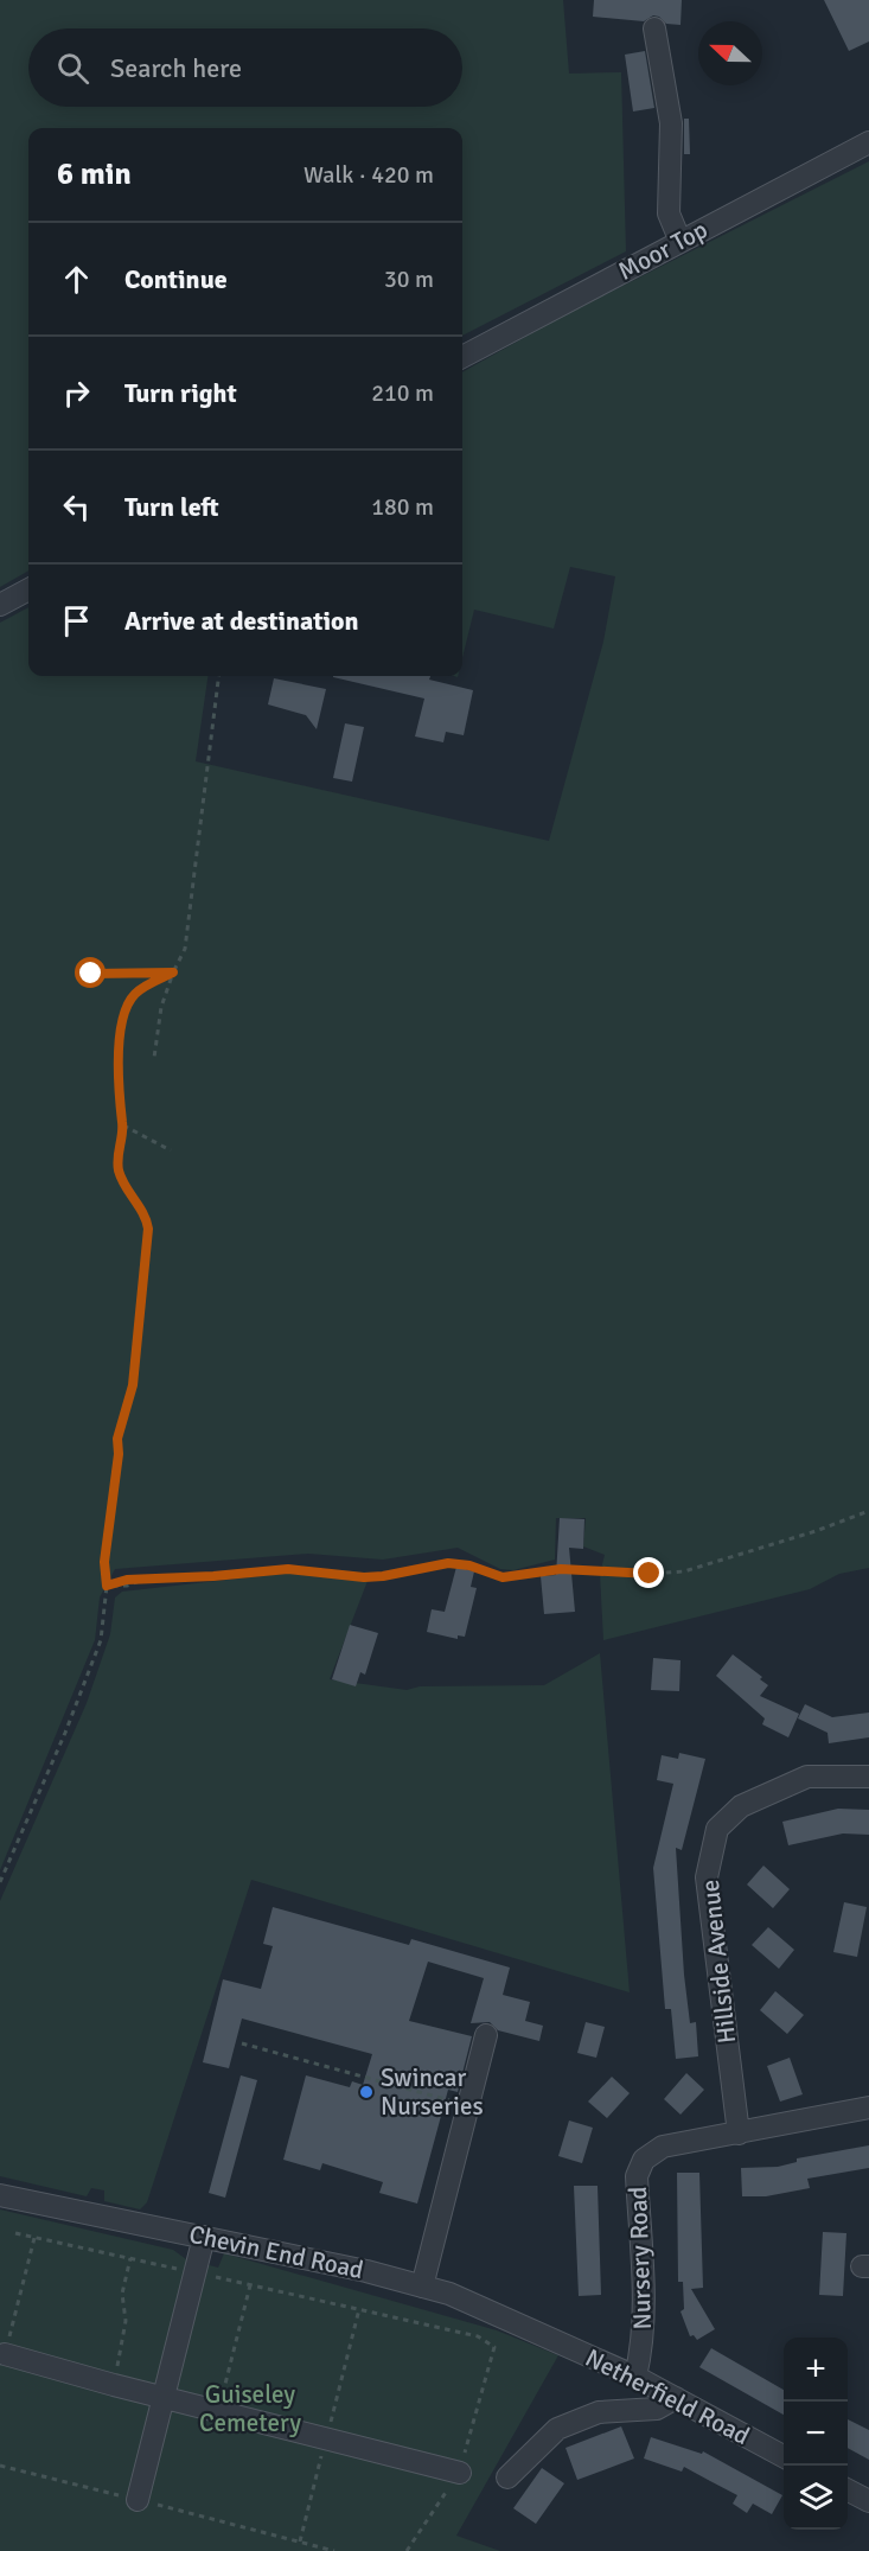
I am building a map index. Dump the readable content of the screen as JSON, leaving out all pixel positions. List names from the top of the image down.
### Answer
{
  "streets": {
    "street": [
      "Moor Top",
      "Hillside Avenue",
      "Chevin End Road",
      "Nursery Road",
      "Netherfield Road"
    ]
  },
  "crossings": [
    ["Hillside Avenue", "Nursery Road"],
    ["Chevin End Road", "Netherfield Road"],
    ["Nursery Road", "Netherfield Road"]
  ],
  "parks": ["Guiseley Cemetery"],
  "places": ["Swincar Nurseries"],
  "north": "left",
  "page": {
    "search": "Search here",
    "heading": ["6 min", "Walk · 420 m"],
    "list": [
      ["Continue", "30 m"],
      ["Turn right", "210 m"],
      ["Turn left", "180 m"],
      "Arrive at destination"
    ],
    "map_buttons": ["+", "−"]
  }
}
